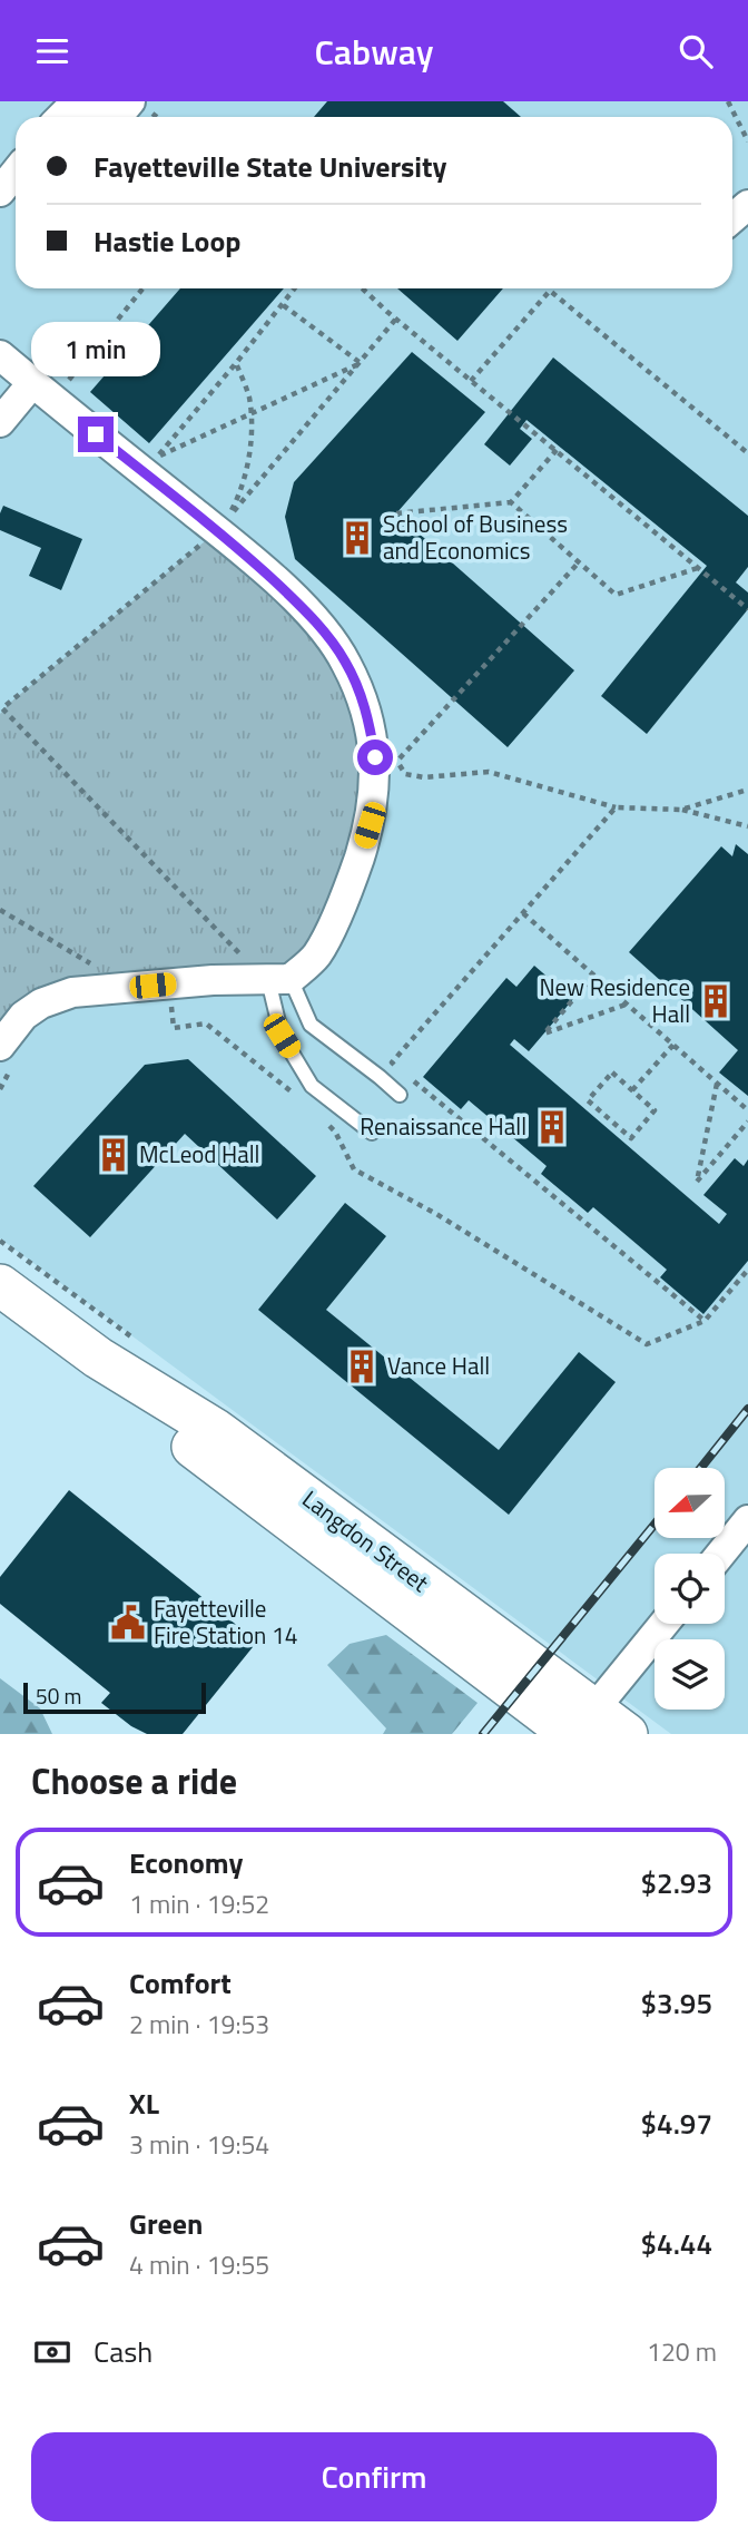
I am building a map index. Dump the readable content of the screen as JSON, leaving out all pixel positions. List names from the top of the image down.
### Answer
{
  "streets": {
    "street": ["Langdon Street"]
  },
  "places": {
    "building": [
      "School of Business and Economics",
      "New Residence Hall",
      "Renaissance Hall",
      "McLeod Hall",
      "Vance Hall"
    ],
    "public building": ["Fayetteville Fire Station 14"]
  },
  "scale_bar": "50 m",
  "north": "left",
  "page": {
    "header": "Cabway",
    "banner": ["Fayetteville State University", "Hastie Loop"],
    "bubble": "1 min",
    "scale": "50 m",
    "heading": "Choose a ride",
    "list": [
      {
        "name": "Economy",
        "note": "1 min · 19:52",
        "value": "$2.93"
      },
      {
        "name": "Comfort",
        "note": "2 min · 19:53",
        "value": "$3.95"
      },
      {
        "name": "XL",
        "note": "3 min · 19:54",
        "value": "$4.97"
      },
      {
        "name": "Green",
        "note": "4 min · 19:55",
        "value": "$4.44"
      }
    ],
    "pay": ["Cash", "120 m"],
    "buttons": "Confirm"
  }
}
